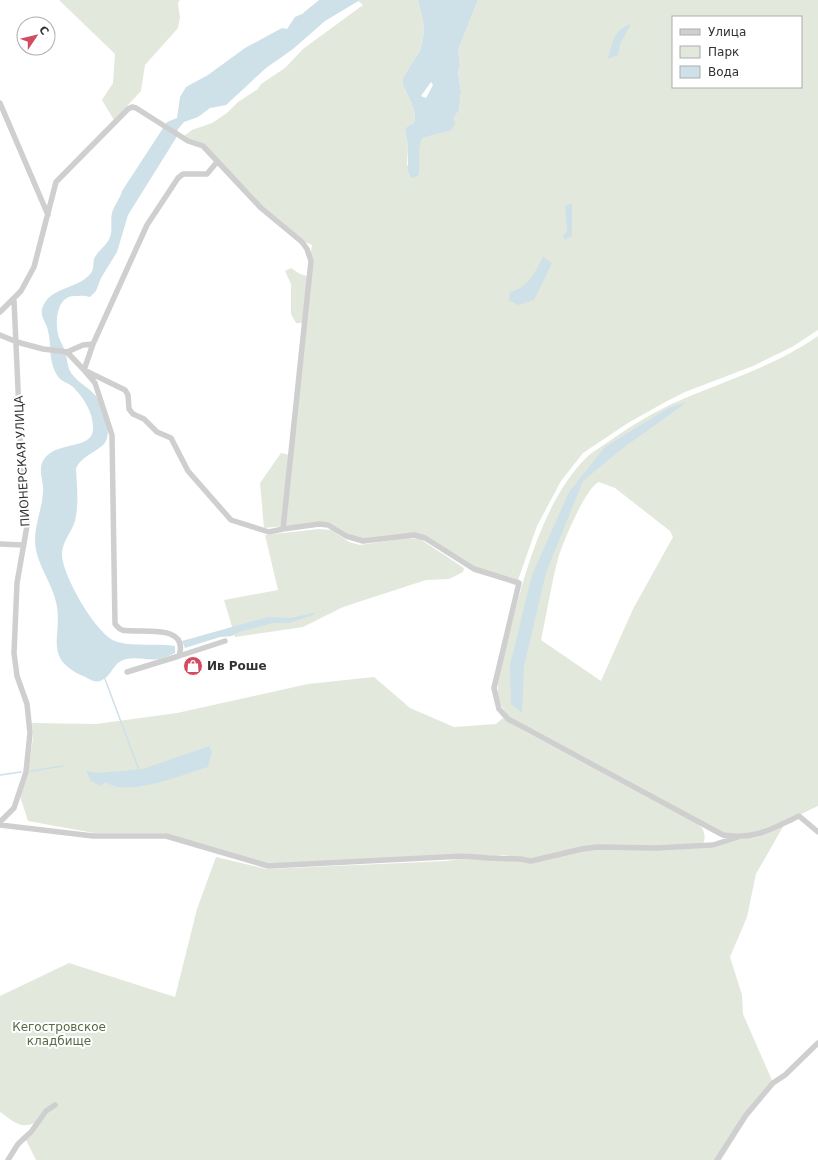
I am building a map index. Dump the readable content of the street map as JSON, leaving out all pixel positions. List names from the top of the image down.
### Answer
{
  "streets": {
    "street": ["ПИОНЕРСКАЯ УЛИЦА"]
  },
  "parks": ["Кегостровское кладбище"],
  "places": {
    "shop": ["Ив Роше"]
  },
  "legend": ["Улица", "Парк", "Вода"],
  "north": "top right"
}
